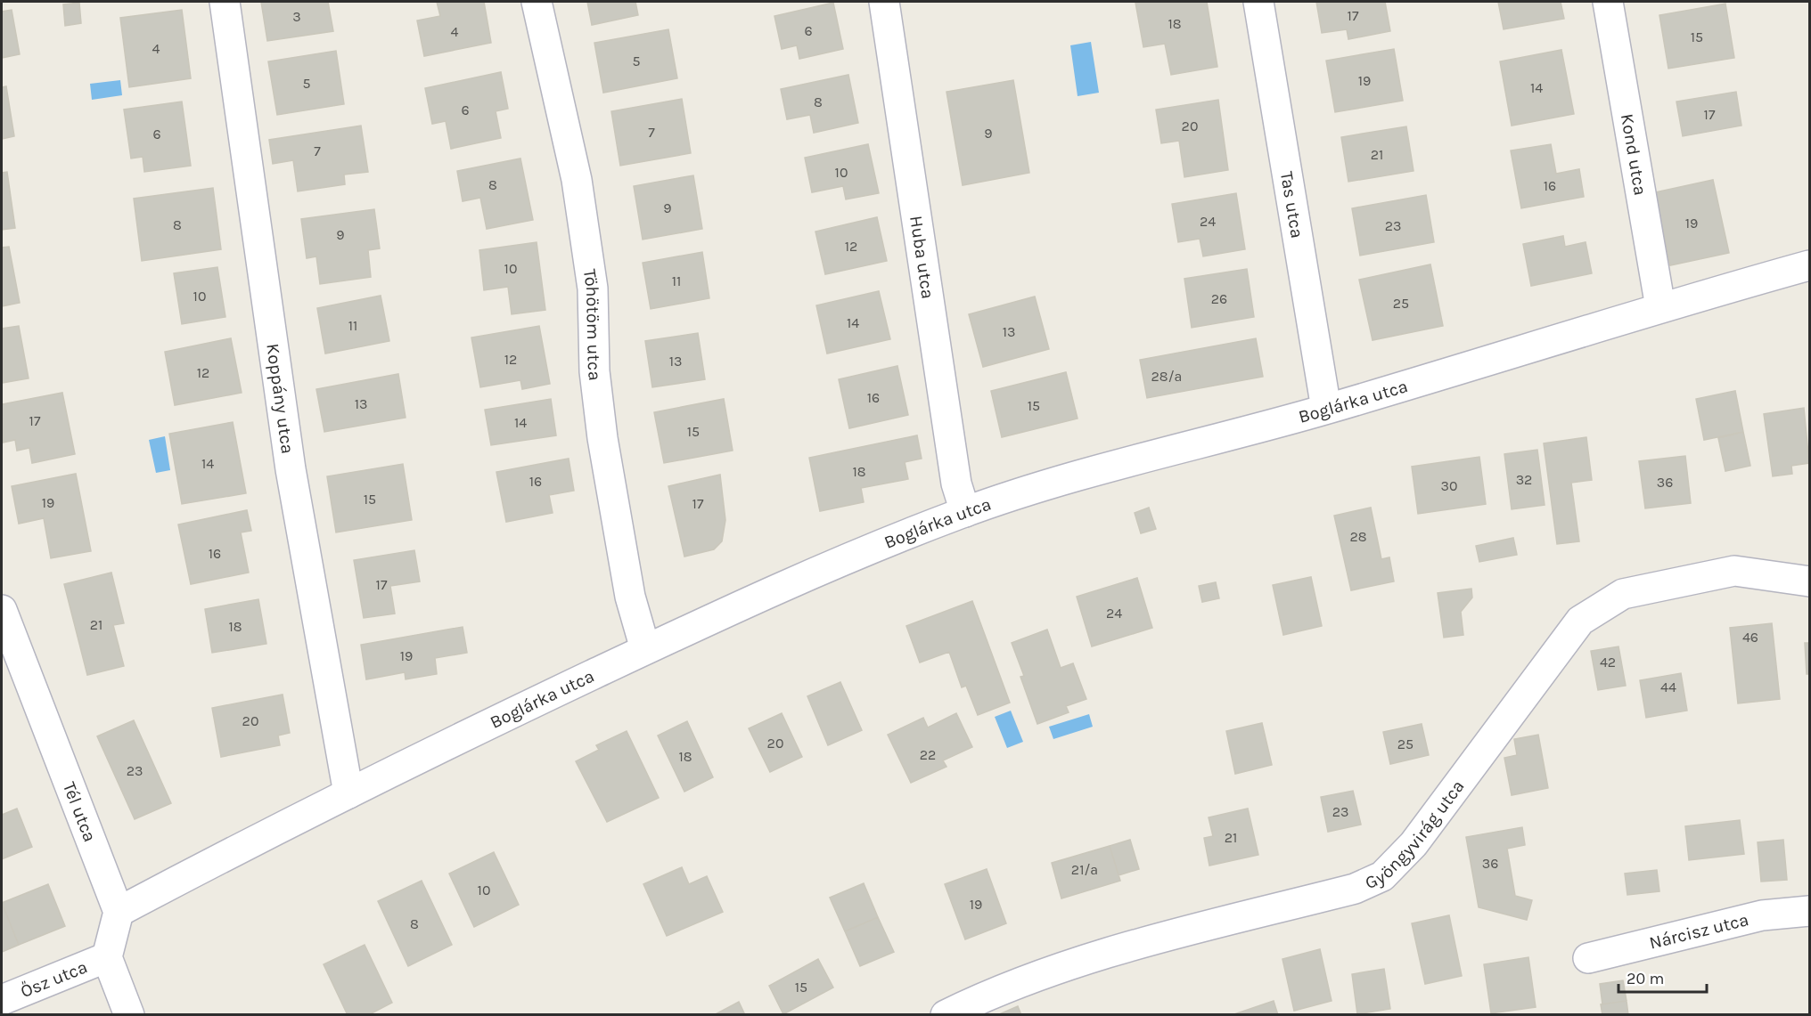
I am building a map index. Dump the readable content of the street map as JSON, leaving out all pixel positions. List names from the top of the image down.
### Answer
{
  "streets": {
    "street": [
      "Kond utca",
      "Tas utca",
      "Huba utca",
      "Töhötöm utca",
      "Koppány utca",
      "Boglárka utca",
      "Tél utca",
      "Gyöngyvirág utca",
      "Nárcisz utca",
      "Ősz utca"
    ]
  },
  "crossings": [
    ["Kond utca", "Boglárka utca"],
    ["Tas utca", "Boglárka utca"],
    ["Huba utca", "Boglárka utca"],
    ["Töhötöm utca", "Boglárka utca"],
    ["Koppány utca", "Boglárka utca"],
    ["Boglárka utca", "Tél utca"]
  ],
  "house_numbers": [
    "17",
    "3",
    "18",
    "6",
    "4",
    "15",
    "4",
    "5",
    "19",
    "5",
    "14",
    "8",
    "6",
    "17",
    "20",
    "7",
    "9",
    "6",
    "7",
    "21",
    "10",
    "8",
    "16",
    "9",
    "24",
    "19",
    "8",
    "23",
    "9",
    "12",
    "10",
    "11",
    "10",
    "26",
    "25",
    "14",
    "11",
    "13",
    "12",
    "13",
    "12",
    "28/a",
    "16",
    "13",
    "15",
    "17",
    "14",
    "15",
    "14",
    "18",
    "32",
    "16",
    "36",
    "30",
    "15",
    "19",
    "17",
    "28",
    "16",
    "17",
    "24",
    "21",
    "18",
    "46",
    "19",
    "42",
    "44",
    "20",
    "20",
    "25",
    "22",
    "18",
    "23",
    "23",
    "21",
    "36",
    "21/a",
    "10",
    "19",
    "8",
    "15"
  ],
  "scale_bar": "20 m"
}
